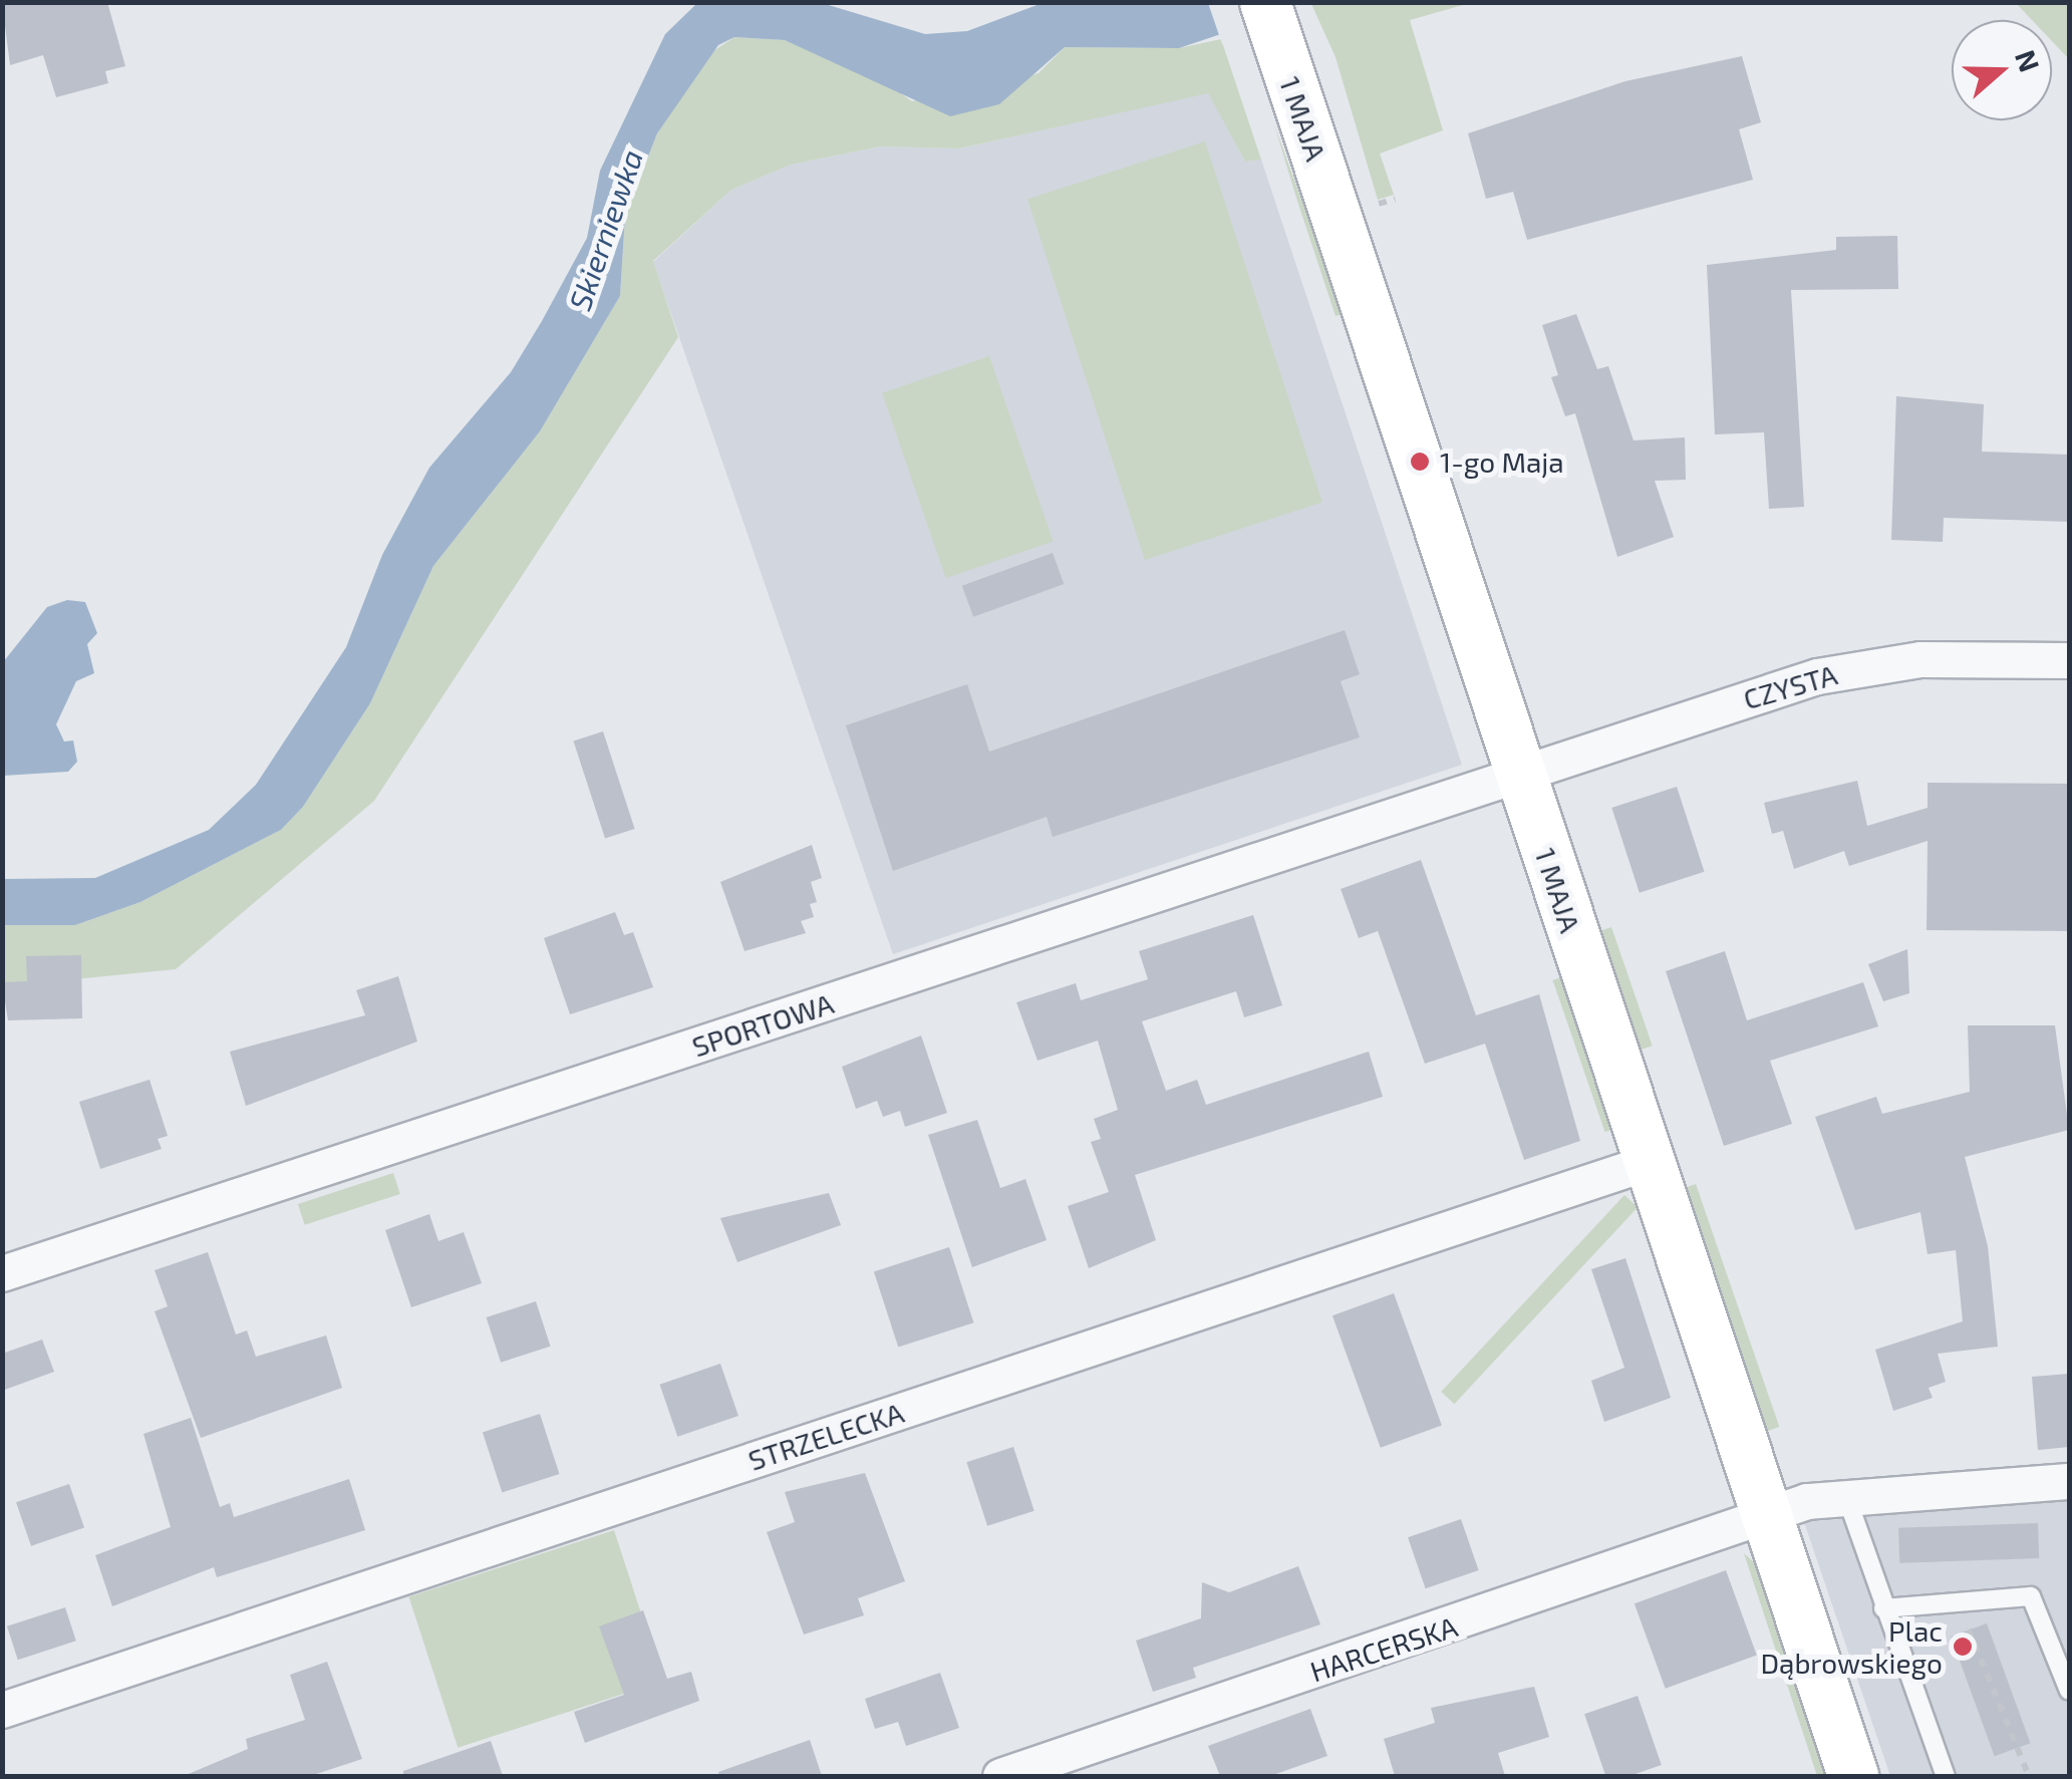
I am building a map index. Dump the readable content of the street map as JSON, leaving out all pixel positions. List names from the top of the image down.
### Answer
{
  "streets": {
    "main road": ["1 MAJA"],
    "street": [
      "CZYSTA",
      "SPORTOWA",
      "STRZELECKA",
      "HARCERSKA"
    ]
  },
  "crossings": [
    ["1 MAJA", "CZYSTA"],
    ["1 MAJA", "SPORTOWA"],
    ["1 MAJA", "STRZELECKA"],
    ["1 MAJA", "HARCERSKA"],
    ["CZYSTA", "SPORTOWA"]
  ],
  "water": ["Skierniewka"],
  "places": ["1-go Maja", "Plac Dąbrowskiego"],
  "north": "right"
}
